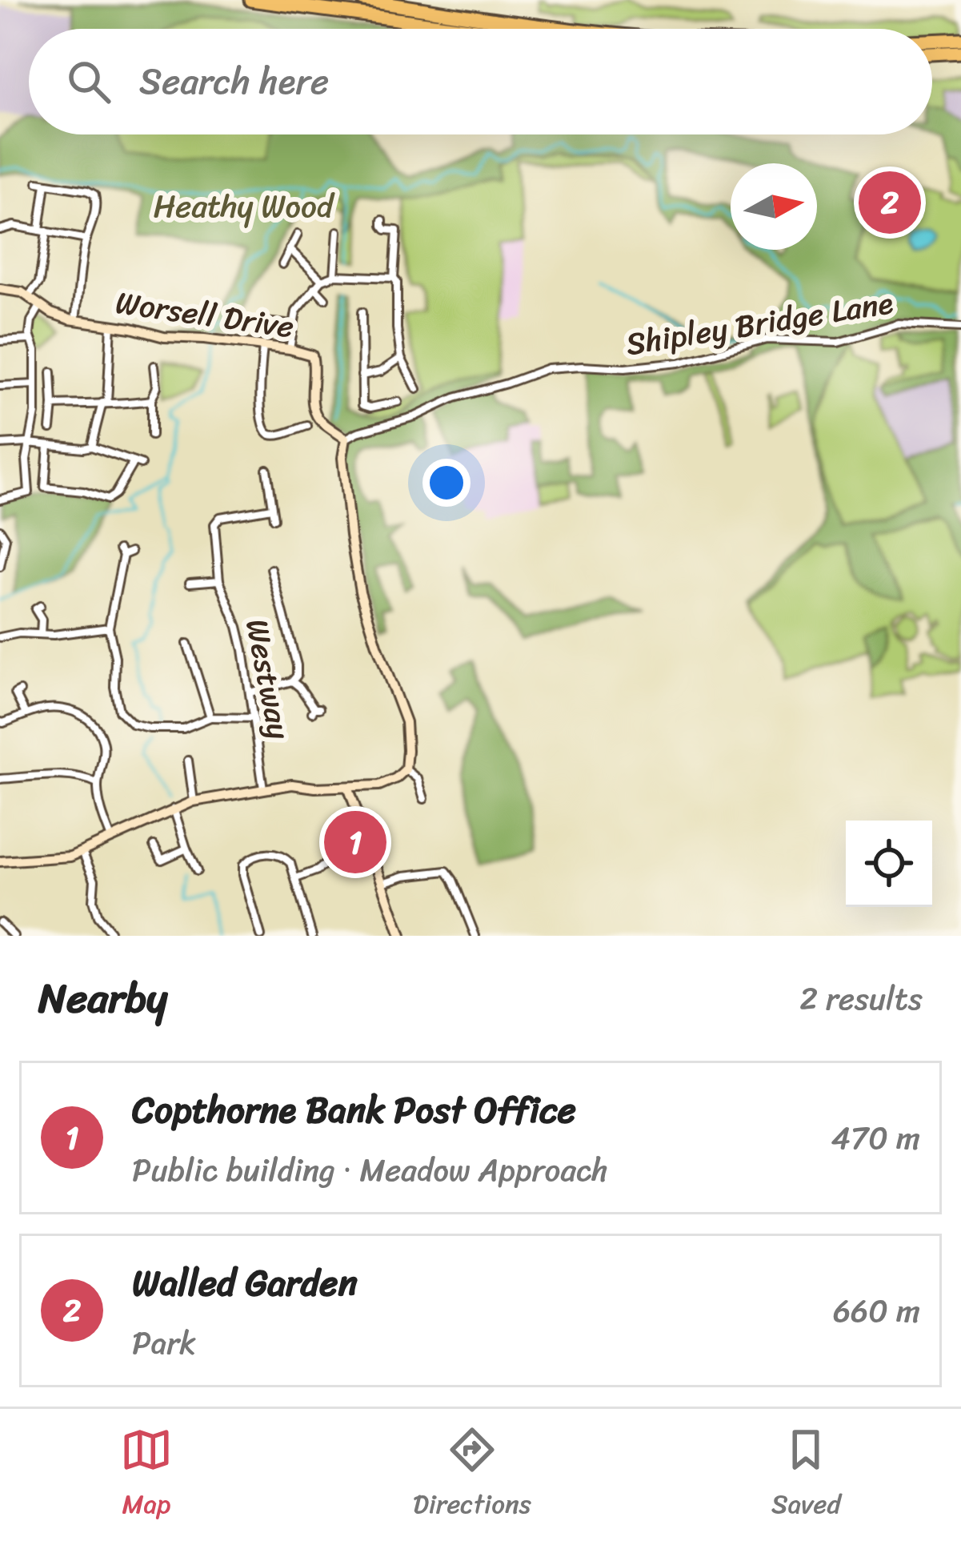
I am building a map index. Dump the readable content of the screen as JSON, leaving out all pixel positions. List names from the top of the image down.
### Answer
{
  "streets": {
    "street": ["Worsell Drive", "Shipley Bridge Lane", "Westway"]
  },
  "crossings": [
    ["Worsell Drive", "Shipley Bridge Lane"]
  ],
  "parks": ["Heathy Wood"],
  "north": "right",
  "page": {
    "search": "Search here",
    "pins": ["2", "1"],
    "heading": ["Nearby", "2 results"],
    "list": [
      {
        "mark": "1",
        "name": "Copthorne Bank Post Office",
        "note": "Public building · Meadow Approach",
        "value": "470 m"
      },
      {
        "mark": "2",
        "name": "Walled Garden",
        "note": "Park",
        "value": "660 m"
      }
    ],
    "nav": ["Map", "Directions", "Saved"]
  }
}
